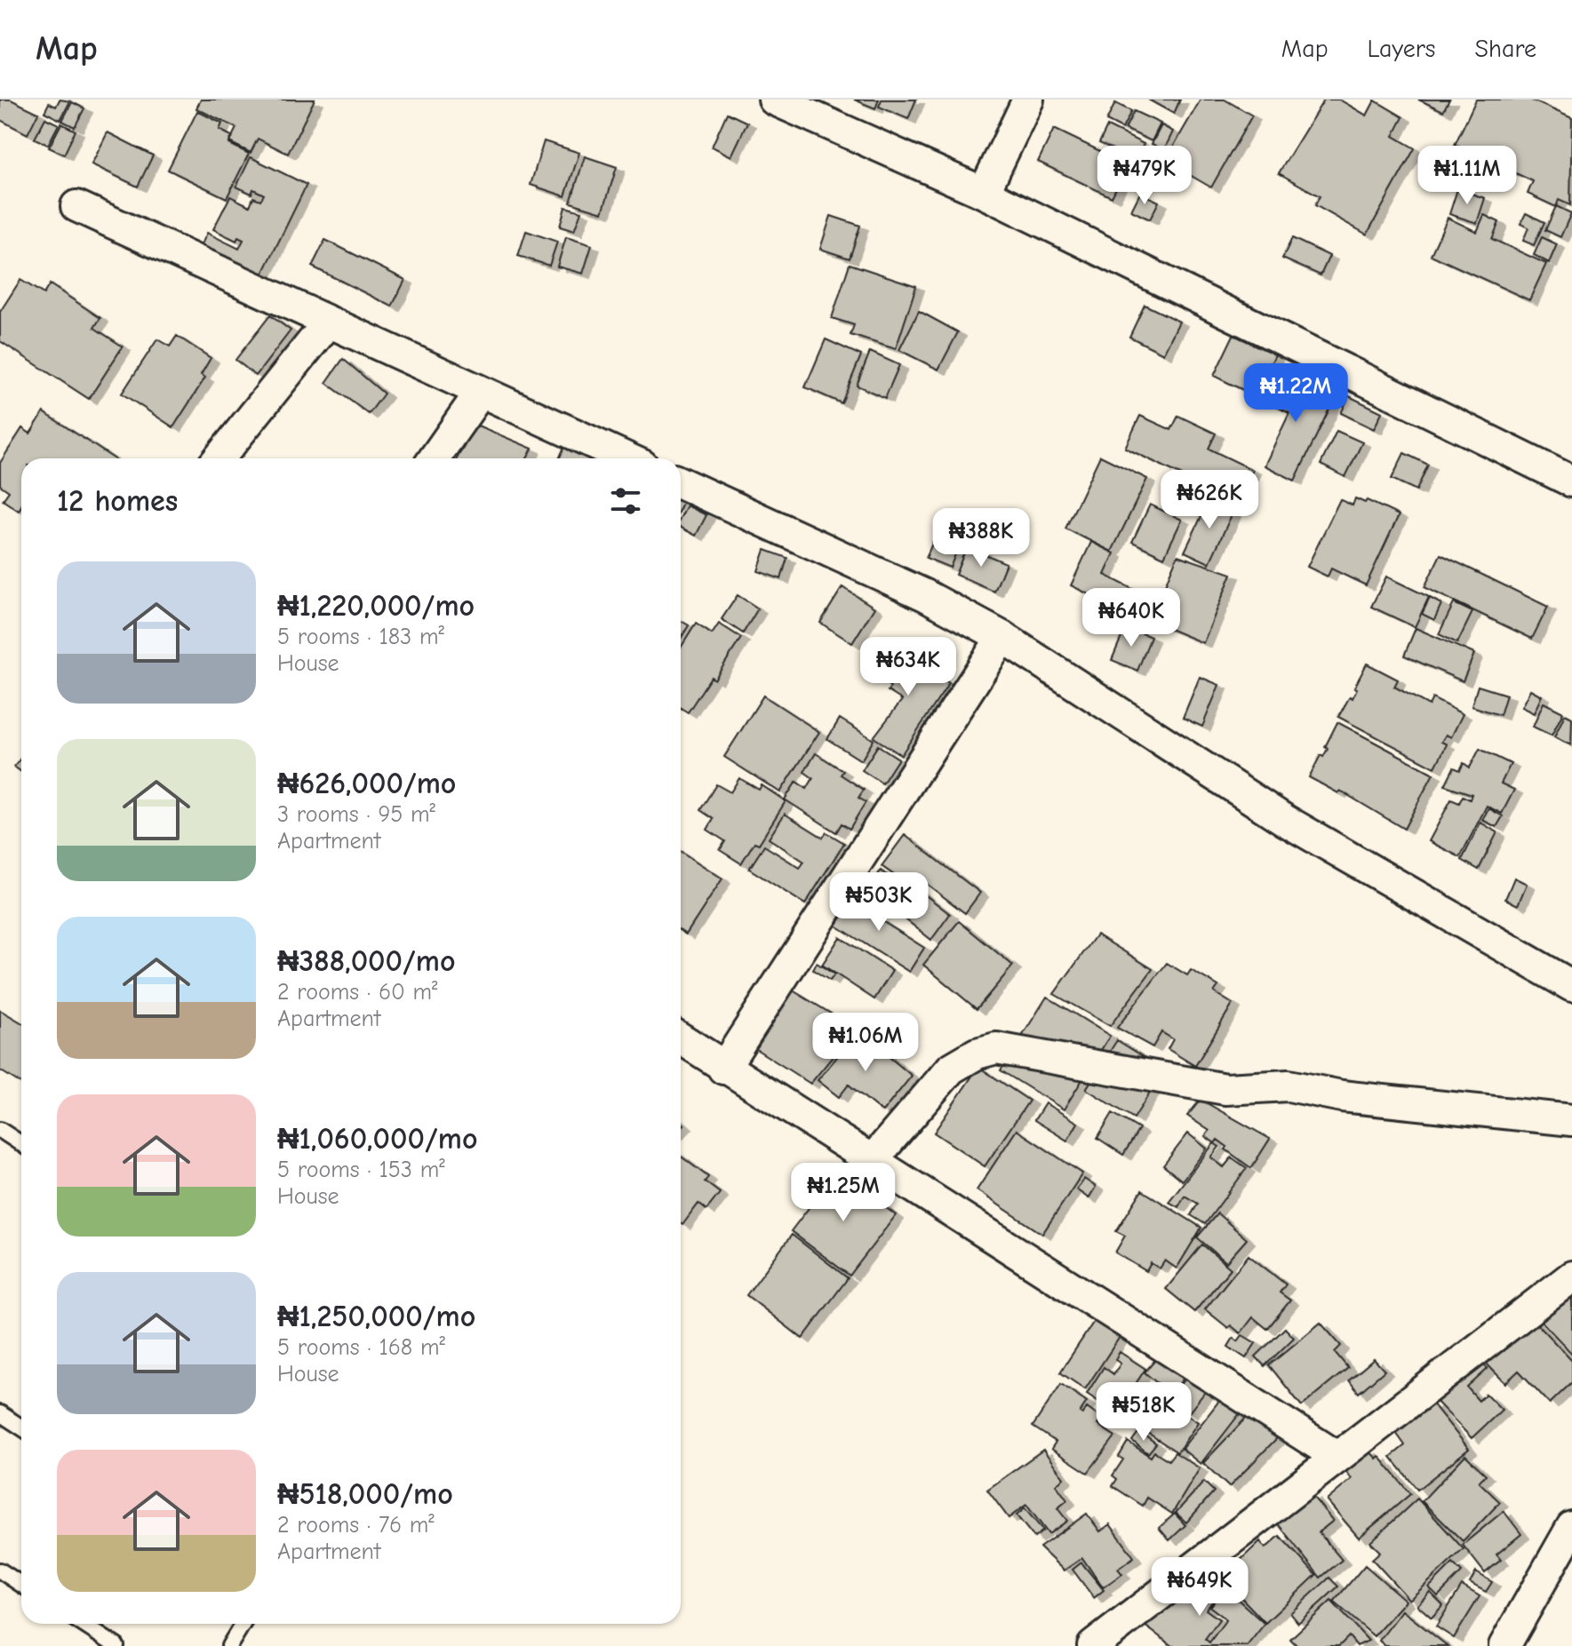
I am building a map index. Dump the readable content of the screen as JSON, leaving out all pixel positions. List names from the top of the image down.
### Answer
{
  "page": {
    "header": "Map",
    "nav": ["Map", "Layers", "Share"],
    "price": [
      "₦479K",
      "₦1.11M",
      "₦1.22M",
      "₦626K",
      "₦388K",
      "₦640K",
      "₦634K",
      "₦503K",
      "₦1.06M",
      "₦1.25M",
      "₦518K",
      "₦649K"
    ],
    "heading": "12 homes",
    "list": [
      {
        "name": "₦1,220,000/mo",
        "note": "5 rooms · 183 m² · House"
      },
      {
        "name": "₦626,000/mo",
        "note": "3 rooms · 95 m² · Apartment"
      },
      {
        "name": "₦388,000/mo",
        "note": "2 rooms · 60 m² · Apartment"
      },
      {
        "name": "₦1,060,000/mo",
        "note": "5 rooms · 153 m² · House"
      },
      {
        "name": "₦1,250,000/mo",
        "note": "5 rooms · 168 m² · House"
      },
      {
        "name": "₦518,000/mo",
        "note": "2 rooms · 76 m² · Apartment"
      }
    ]
  }
}
